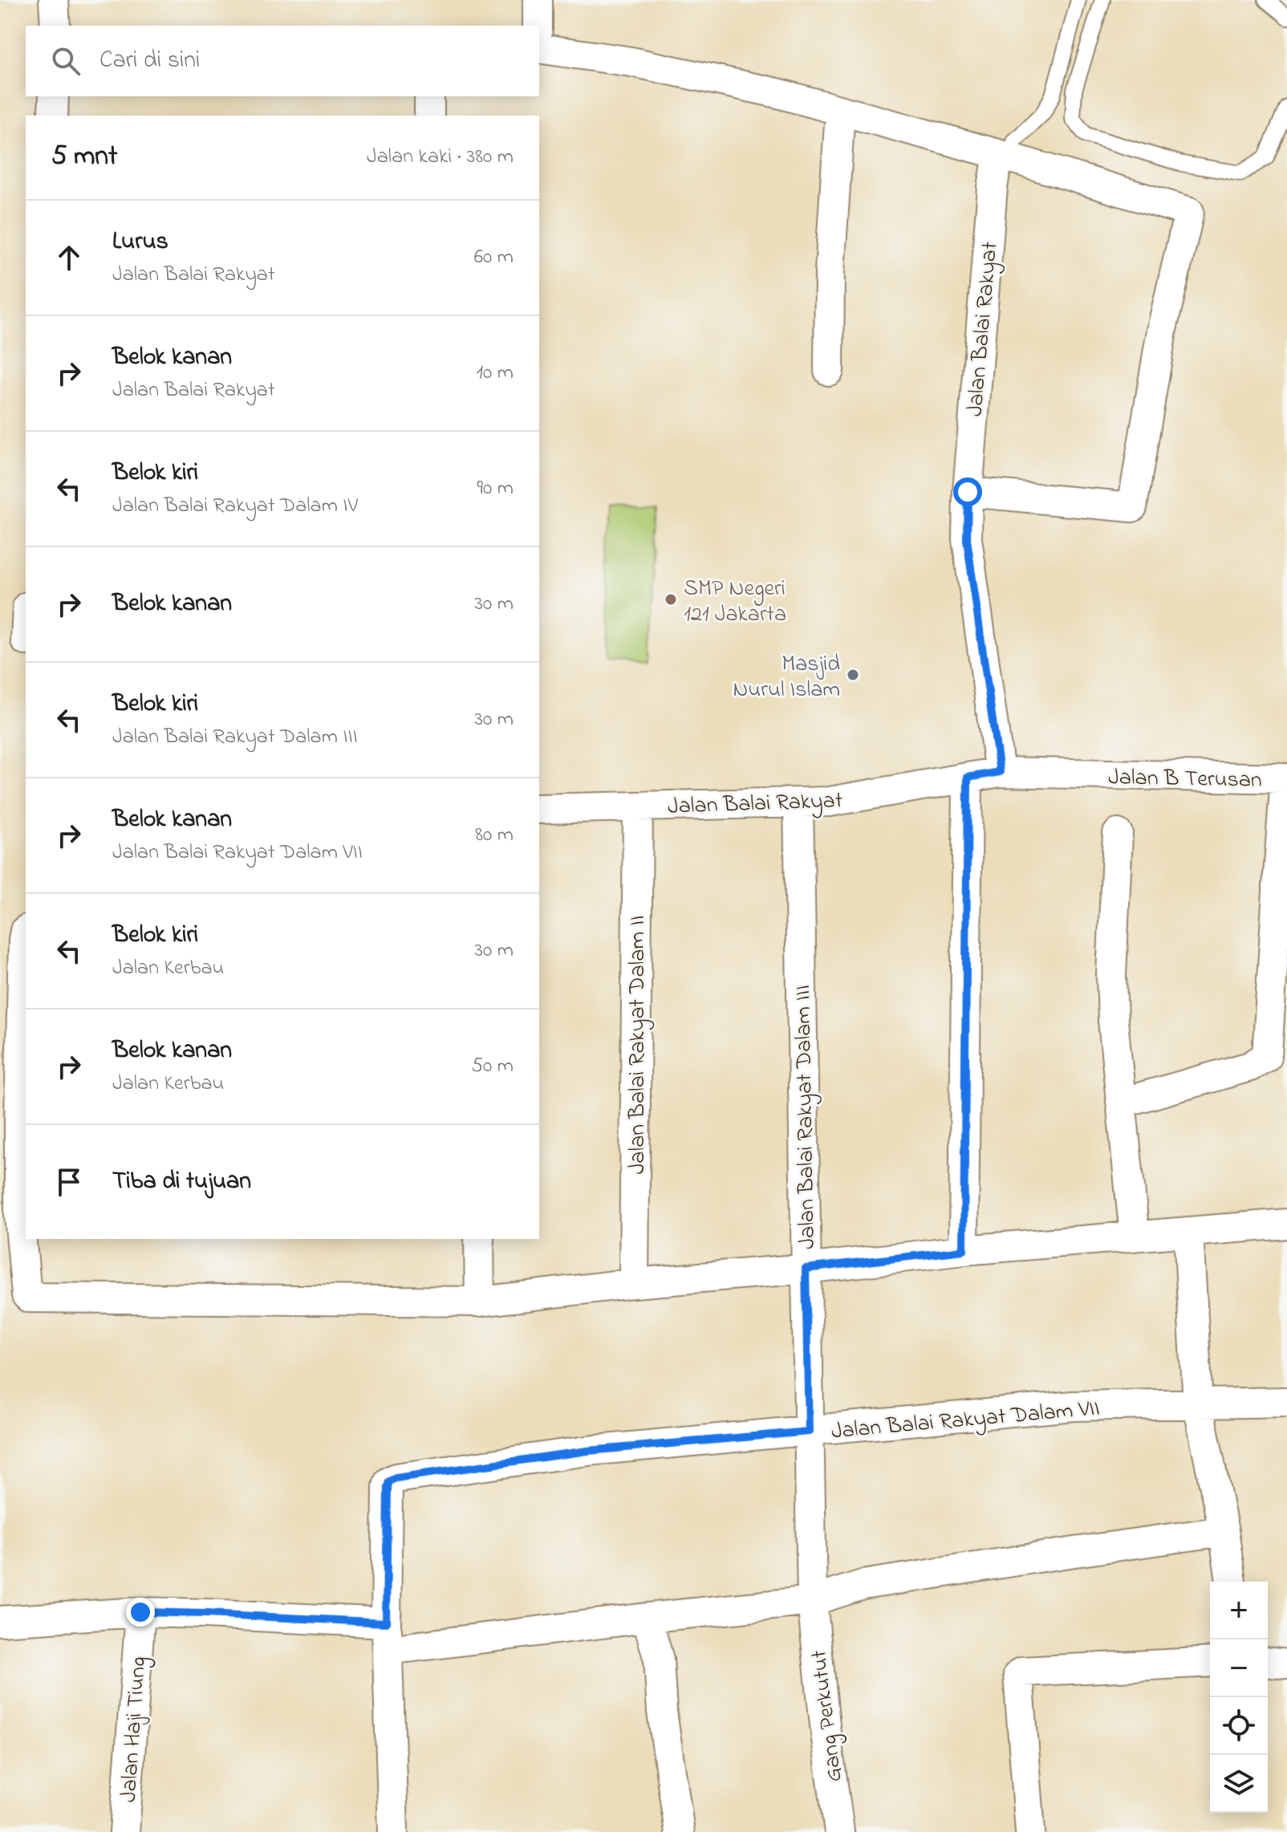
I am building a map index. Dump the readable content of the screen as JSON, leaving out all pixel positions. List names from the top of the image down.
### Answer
{
  "streets": {
    "street": [
      "Jalan Balai Rakyat",
      "Jalan B Terusan",
      "Jalan Balai Rakyat Dalam II",
      "Jalan Balai Rakyat Dalam III",
      "Jalan Balai Rakyat Dalam VII",
      "Gang Perkutut",
      "Jalan Haji Tiung"
    ]
  },
  "crossings": [
    ["Jalan Balai Rakyat", "Jalan B Terusan"],
    ["Jalan Balai Rakyat", "Jalan Balai Rakyat Dalam II"],
    ["Jalan Balai Rakyat", "Jalan Balai Rakyat Dalam III"],
    ["Jalan Balai Rakyat Dalam III", "Jalan Balai Rakyat Dalam VII"],
    ["Jalan Balai Rakyat Dalam III", "Gang Perkutut"]
  ],
  "places": ["SMP Negeri 121 Jakarta", "Masjid Nurul Islam"],
  "page": {
    "search": "Cari di sini",
    "heading": ["5 mnt", "Jalan kaki · 380 m"],
    "list": [
      ["Lurus", "Jalan Balai Rakyat", "60 m"],
      ["Belok kanan", "Jalan Balai Rakyat", "10 m"],
      ["Belok kiri", "Jalan Balai Rakyat Dalam IV", "90 m"],
      ["Belok kanan", "30 m"],
      ["Belok kiri", "Jalan Balai Rakyat Dalam III", "30 m"],
      ["Belok kanan", "Jalan Balai Rakyat Dalam VII", "80 m"],
      ["Belok kiri", "Jalan Kerbau", "30 m"],
      ["Belok kanan", "Jalan Kerbau", "50 m"],
      "Tiba di tujuan"
    ],
    "map_buttons": ["+", "−"]
  }
}
